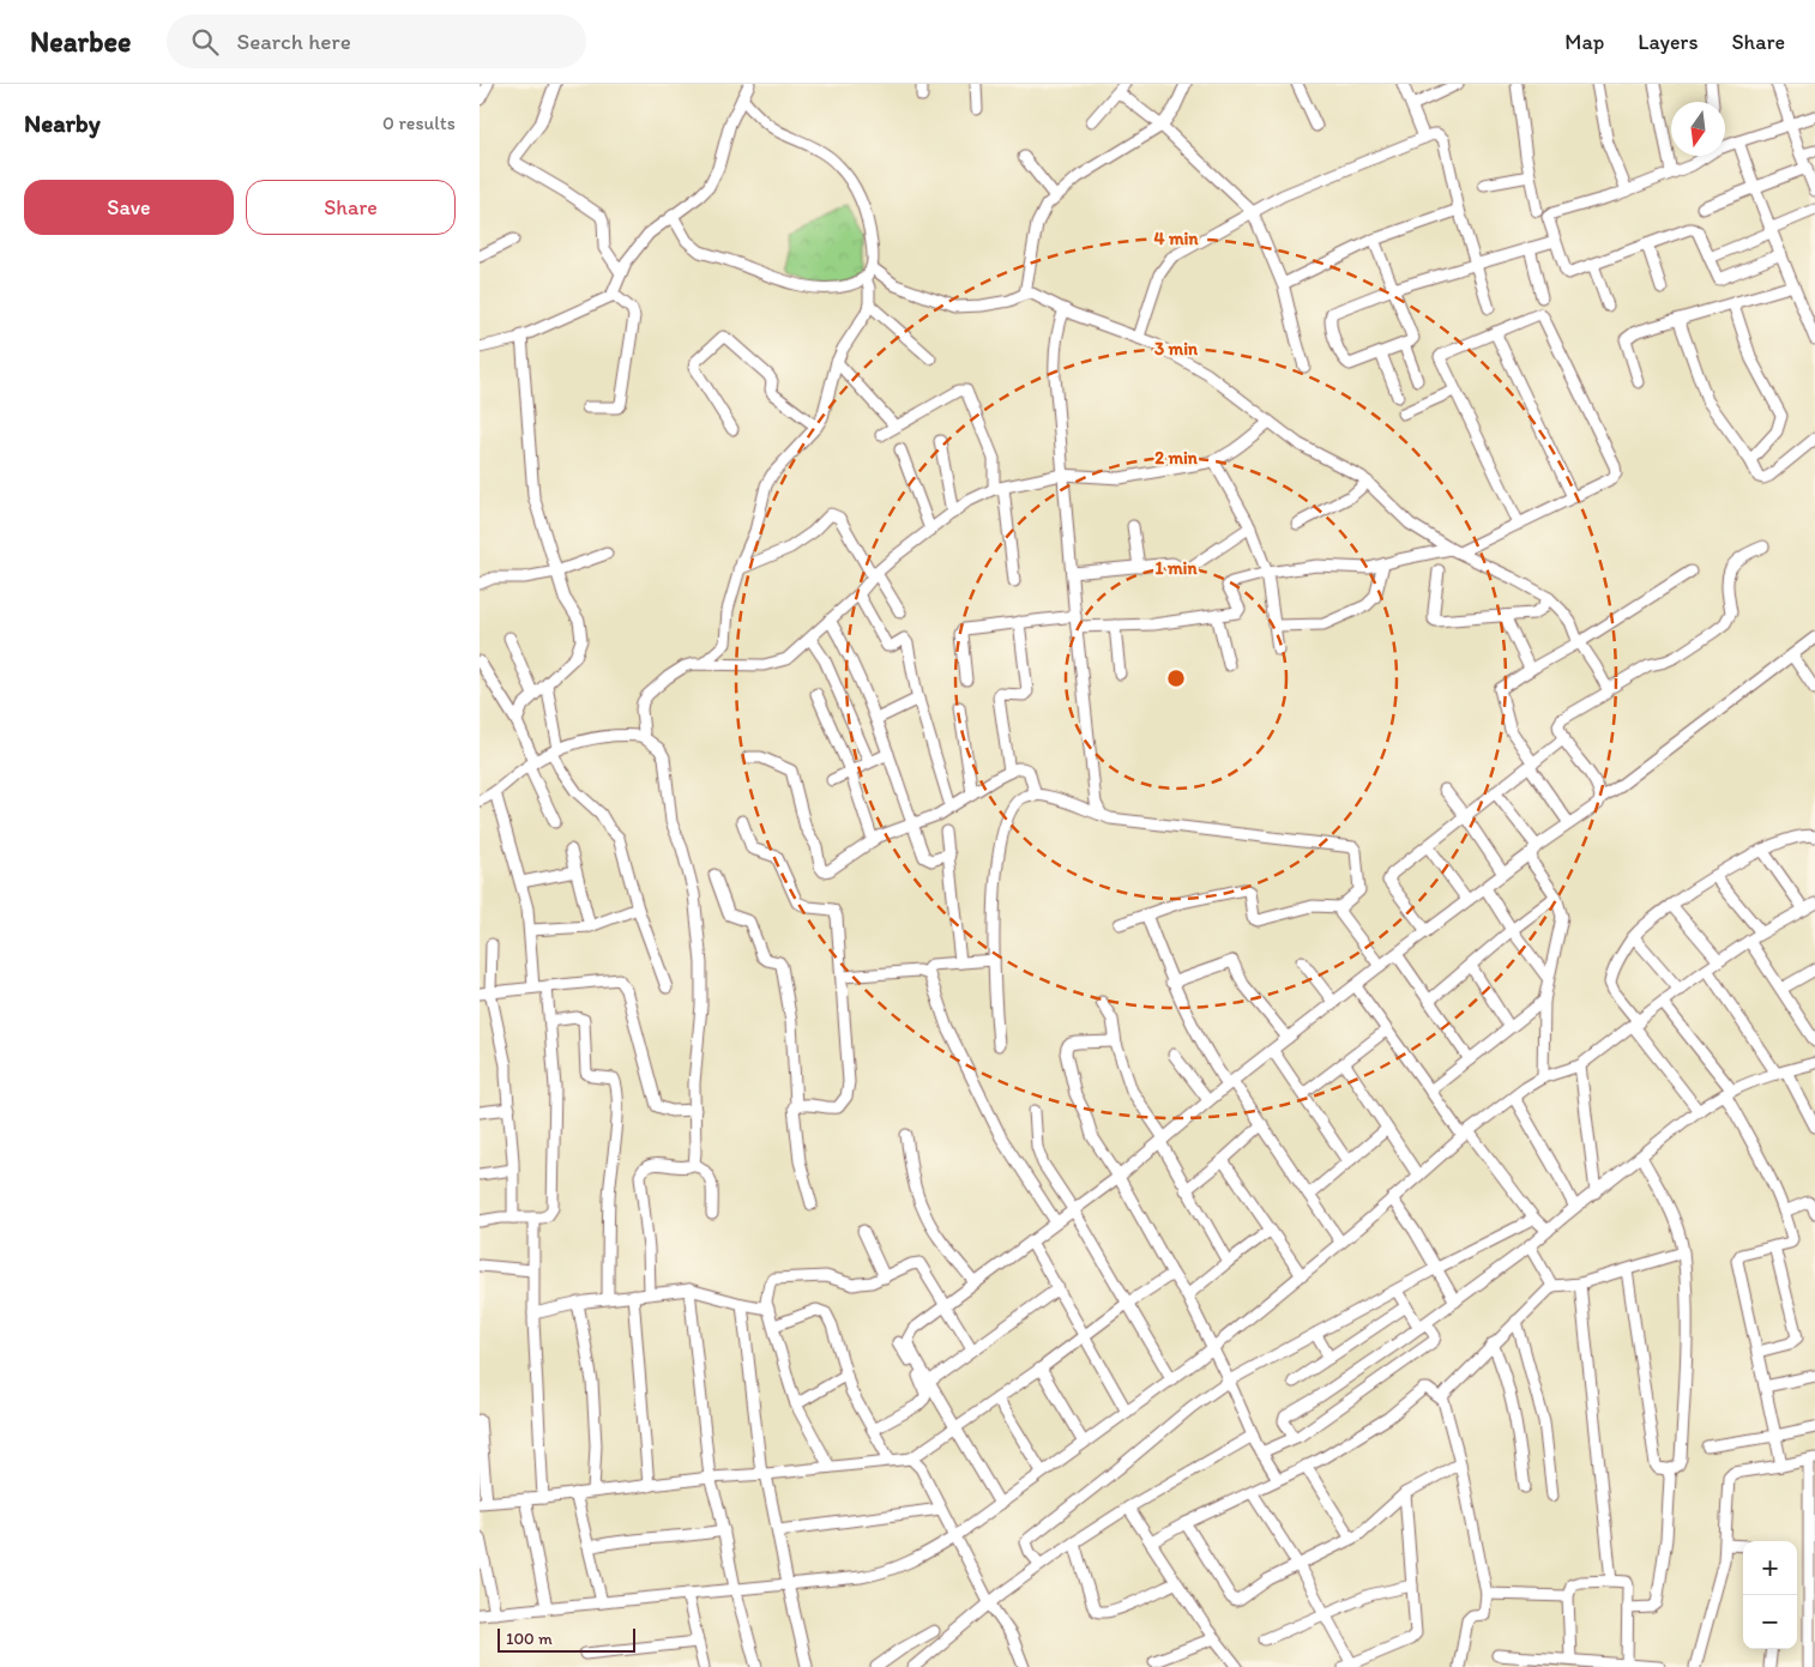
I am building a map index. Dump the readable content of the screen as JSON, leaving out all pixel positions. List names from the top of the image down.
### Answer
{
  "scale_bar": "100 m",
  "north": "bottom",
  "page": {
    "header": "Nearbee",
    "search": "Search here",
    "nav": ["Map", "Layers", "Share"],
    "heading": ["Nearby", "0 results"],
    "buttons": ["Save", "Share"],
    "map_buttons": ["+", "−"],
    "scale": "100 m"
  },
  "rings": [
    "4 min",
    "3 min",
    "2 min",
    "1 min"
  ]
}
